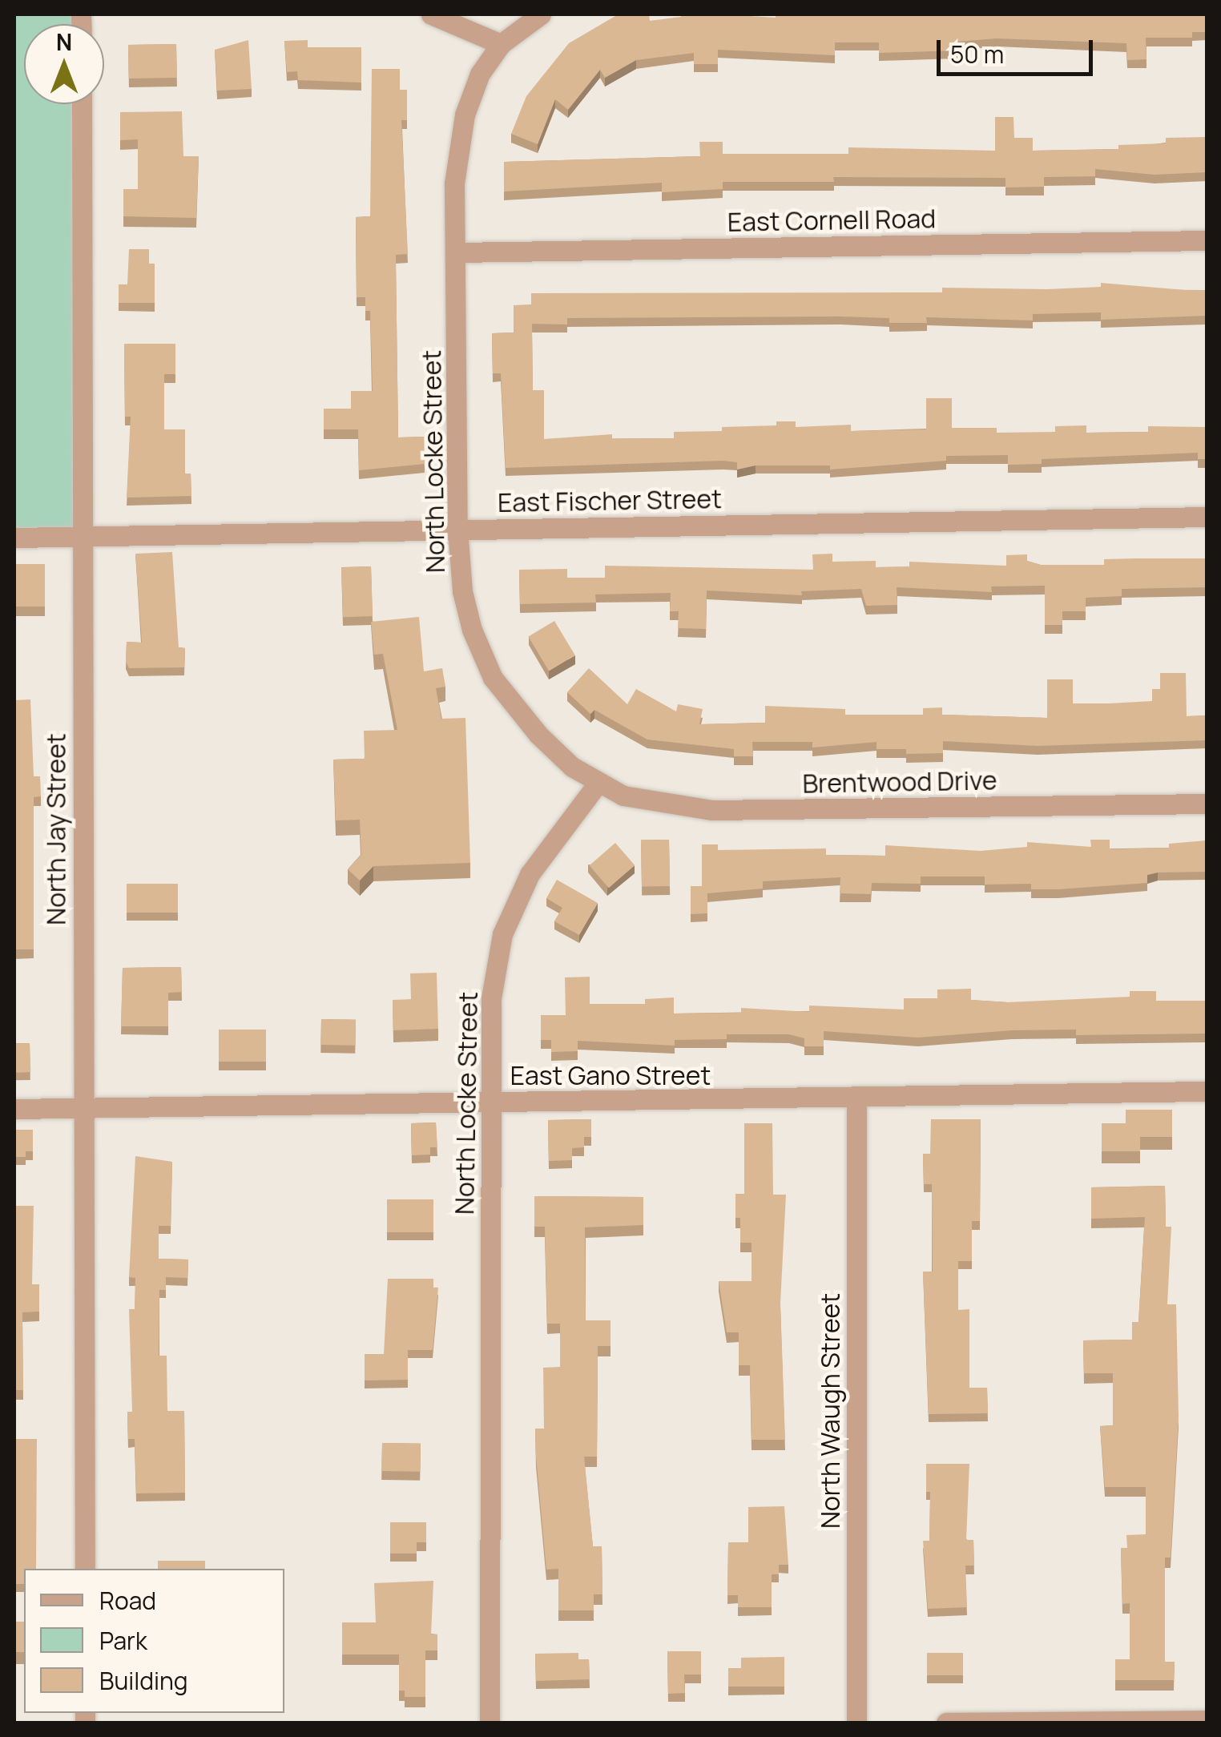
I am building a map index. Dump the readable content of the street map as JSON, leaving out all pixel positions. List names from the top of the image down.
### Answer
{
  "streets": {
    "street": [
      "East Cornell Road",
      "North Locke Street",
      "East Fischer Street",
      "Brentwood Drive",
      "North Jay Street",
      "East Gano Street",
      "North Waugh Street"
    ]
  },
  "crossings": [
    ["East Cornell Road", "North Locke Street"],
    ["North Locke Street", "East Fischer Street"],
    ["North Locke Street", "Brentwood Drive"],
    ["North Locke Street", "East Gano Street"],
    ["East Fischer Street", "North Jay Street"],
    ["North Jay Street", "East Gano Street"],
    ["East Gano Street", "North Waugh Street"]
  ],
  "legend": ["Road", "Park", "Building"],
  "scale_bar": "50 m",
  "north": "top"
}
